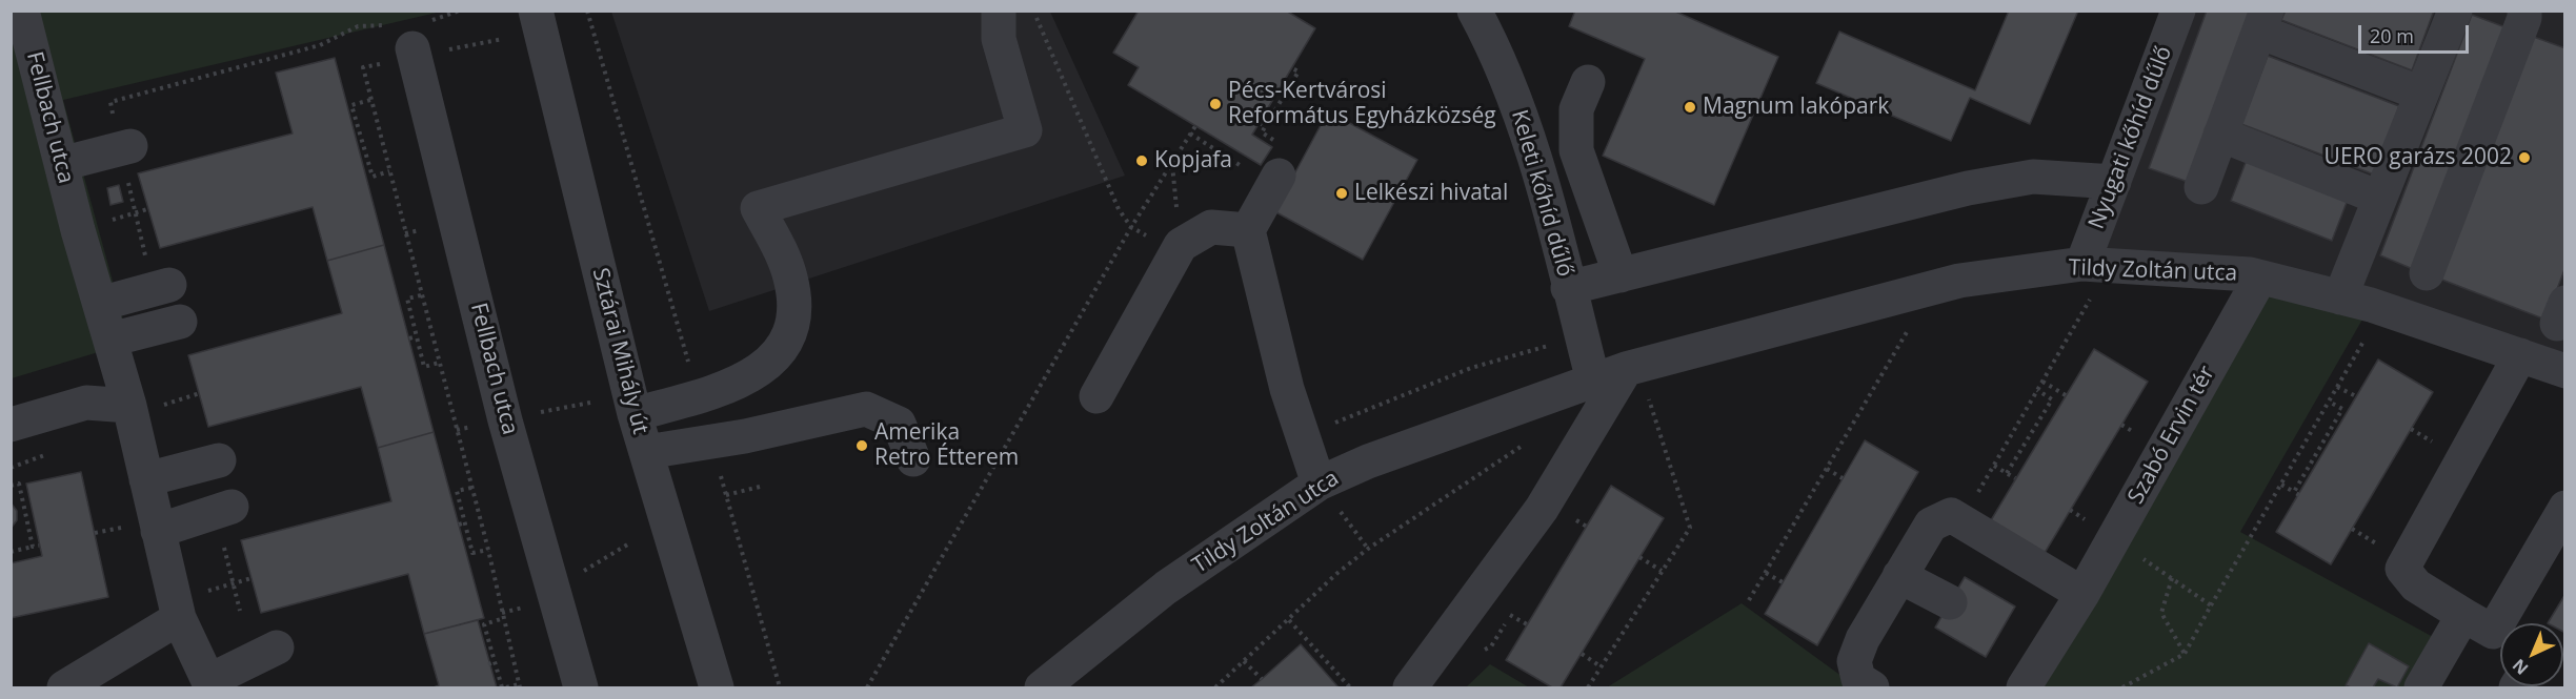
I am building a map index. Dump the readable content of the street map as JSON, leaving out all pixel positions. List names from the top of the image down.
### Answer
{
  "streets": {
    "street": [
      "Fellbach utca",
      "Nyugati kőhíd dűlő",
      "Keleti kőhíd dűlő",
      "Tildy Zoltán utca",
      "Sztárai Mihály út",
      "Szabó Ervin tér"
    ]
  },
  "crossings": [
    ["Nyugati kőhíd dűlő", "Tildy Zoltán utca"],
    ["Keleti kőhíd dűlő", "Tildy Zoltán utca"],
    ["Tildy Zoltán utca", "Szabó Ervin tér"]
  ],
  "places": [
    "Pécs-Kertvárosi Református Egyházközség",
    "Magnum lakópark",
    "UERO garázs 2002",
    "Kopjafa",
    "Lelkészi hivatal",
    "Amerika Retro Étterem"
  ],
  "scale_bar": "20 m",
  "north": "bottom left"
}
